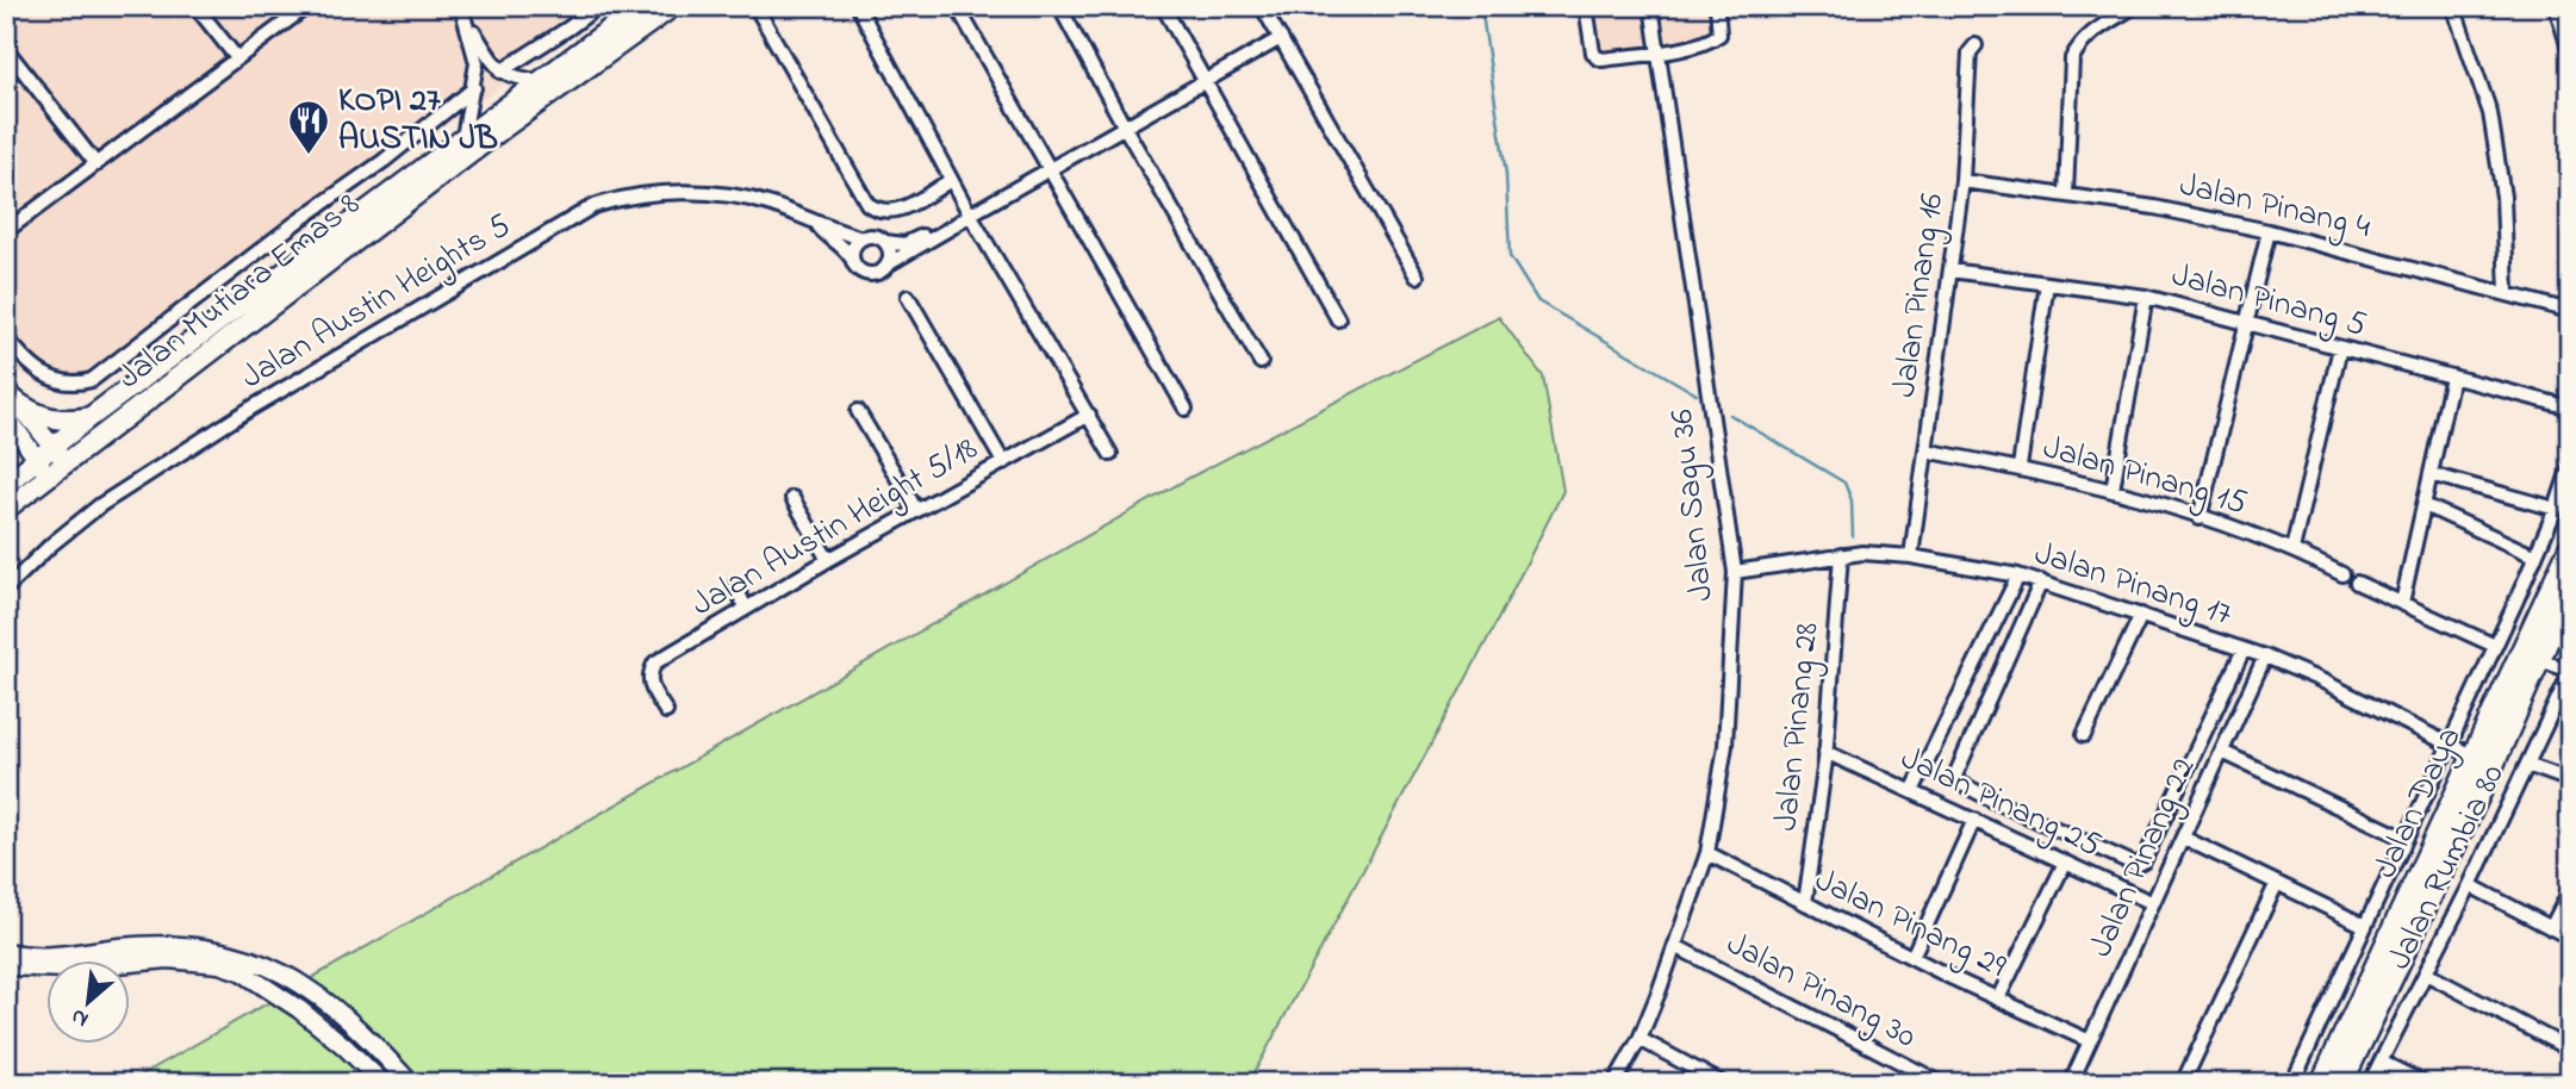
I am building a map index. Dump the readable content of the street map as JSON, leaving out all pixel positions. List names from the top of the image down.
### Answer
{
  "streets": {
    "main road": ["Jalan Mutiara Emas 8", "Jalan Daya"],
    "street": [
      "Jalan Pinang 4",
      "Jalan Pinang 16",
      "Jalan Pinang 5",
      "Jalan Austin Heights 5",
      "Jalan Pinang 15",
      "Jalan Sagu 36",
      "Jalan Austin Height 5/18",
      "Jalan Pinang 17",
      "Jalan Pinang 28",
      "Jalan Pinang 25",
      "Jalan Pinang 22",
      "Jalan Rumbia 80",
      "Jalan Pinang 29",
      "Jalan Pinang 30"
    ]
  },
  "crossings": [
    ["Jalan Pinang 4", "Jalan Pinang 16"],
    ["Jalan Pinang 16", "Jalan Pinang 5"],
    ["Jalan Pinang 16", "Jalan Pinang 15"],
    ["Jalan Pinang 16", "Jalan Pinang 17"],
    ["Jalan Sagu 36", "Jalan Pinang 17"],
    ["Jalan Sagu 36", "Jalan Pinang 29"],
    ["Jalan Sagu 36", "Jalan Pinang 30"],
    ["Jalan Pinang 17", "Jalan Pinang 28"],
    ["Jalan Pinang 17", "Jalan Daya"],
    ["Jalan Pinang 17", "Jalan Pinang 22"],
    ["Jalan Pinang 28", "Jalan Pinang 25"],
    ["Jalan Pinang 28", "Jalan Pinang 29"],
    ["Jalan Pinang 25", "Jalan Pinang 22"],
    ["Jalan Pinang 22", "Jalan Pinang 29"]
  ],
  "places": {
    "restaurant": ["KOPI 27 AUSTIN JB"]
  },
  "north": "bottom left"
}
